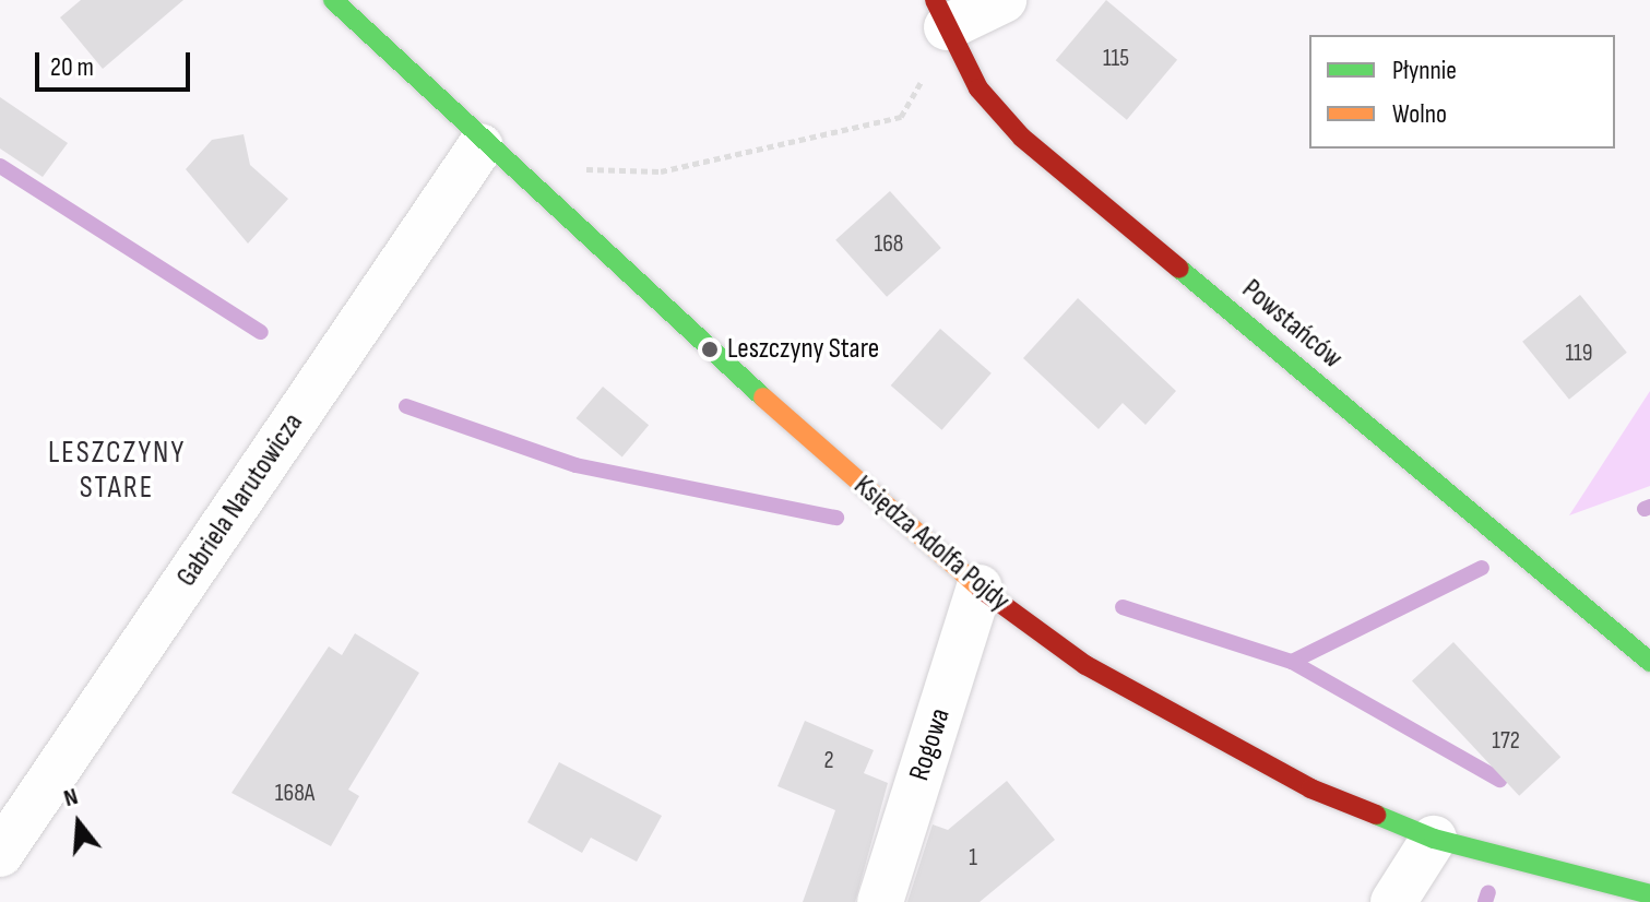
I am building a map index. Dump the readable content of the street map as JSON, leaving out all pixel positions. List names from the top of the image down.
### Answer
{
  "streets": {
    "street": [
      "Powstańców",
      "Gabriela Narutowicza",
      "Księdza Adolfa Pojdy",
      "Rogowa"
    ]
  },
  "crossings": [
    ["Gabriela Narutowicza", "Księdza Adolfa Pojdy"],
    ["Księdza Adolfa Pojdy", "Rogowa"]
  ],
  "districts": ["LESZCZYNY STARE"],
  "places": ["Leszczyny Stare"],
  "house_numbers": [
    "115",
    "168",
    "119",
    "172",
    "2",
    "168A",
    "1"
  ],
  "legend": ["Płynnie", "Wolno"],
  "scale_bar": "20 m",
  "north": "top"
}
